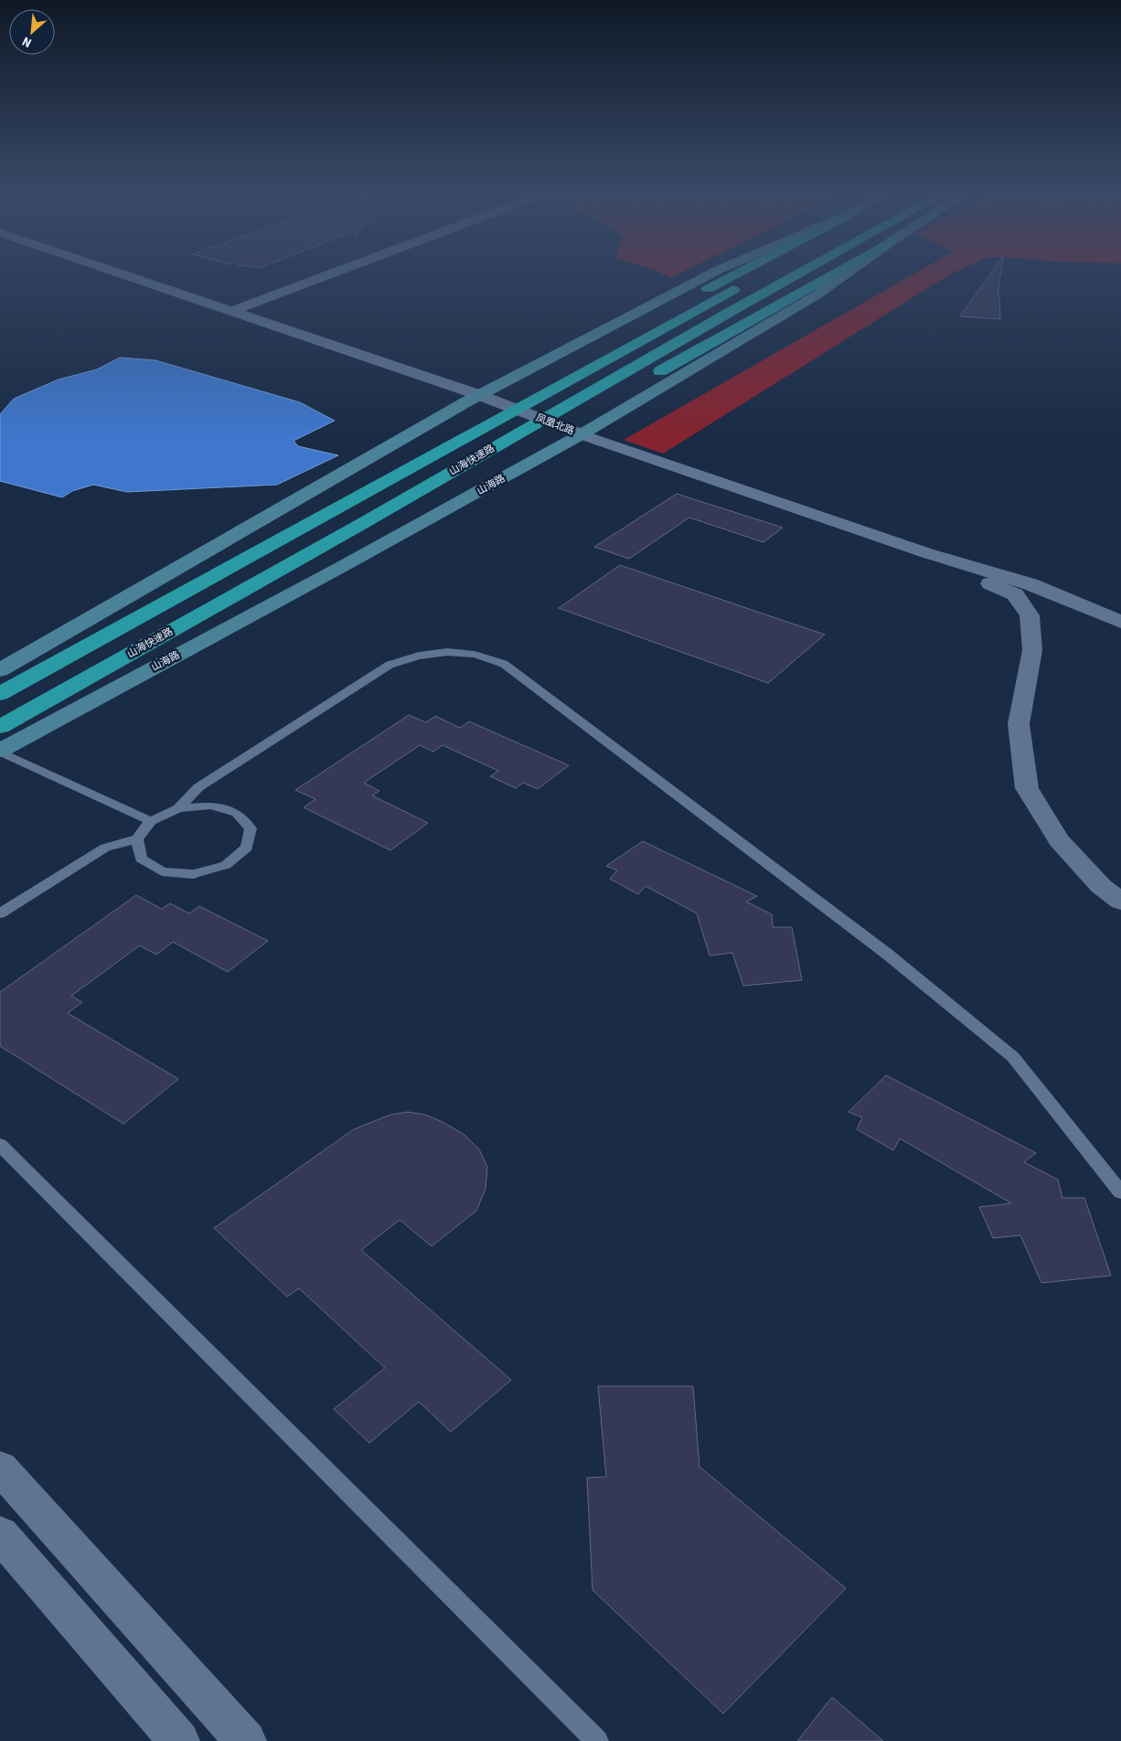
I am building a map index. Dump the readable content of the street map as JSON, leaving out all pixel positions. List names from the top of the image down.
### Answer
{
  "streets": {
    "highway": ["山海快速路"],
    "main road": ["山海路"],
    "street": ["凤凰北路"]
  },
  "crossings": [
    ["凤凰北路", "山海路"]
  ],
  "north": "bottom left"
}
